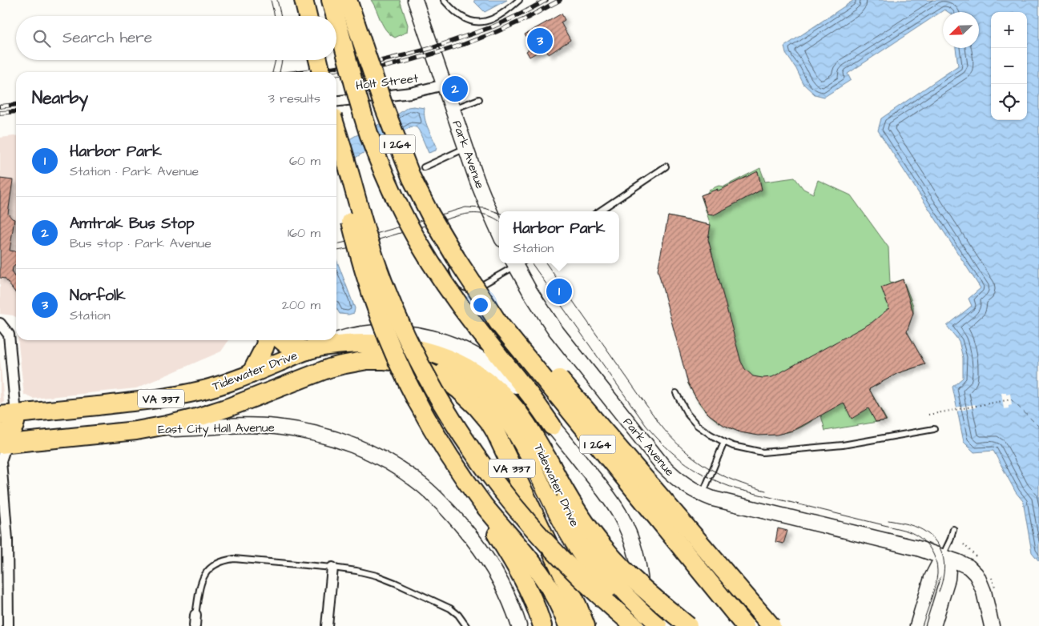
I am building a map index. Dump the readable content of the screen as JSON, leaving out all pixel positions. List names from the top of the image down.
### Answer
{
  "streets": {
    "highway": ["I 264", "Tidewater Drive", "VA 337"],
    "main road": ["Park Avenue", "East City Hall Avenue"],
    "street": ["Holt Street"]
  },
  "crossings": [
    ["Holt Street", "Park Avenue"],
    ["Tidewater Drive", "VA 337"],
    ["Tidewater Drive", "East City Hall Avenue"]
  ],
  "north": "bottom left",
  "page": {
    "map_buttons": ["+", "−"],
    "search": "Search here",
    "pins": ["3", "2", "1"],
    "heading": ["Nearby", "3 results"],
    "list": [
      {
        "mark": "1",
        "name": "Harbor Park",
        "note": "Station · Park Avenue",
        "value": "60 m"
      },
      {
        "mark": "2",
        "name": "Amtrak Bus Stop",
        "note": "Bus stop · Park Avenue",
        "value": "160 m"
      },
      {
        "mark": "3",
        "name": "Norfolk",
        "note": "Station",
        "value": "200 m"
      }
    ],
    "popup": ["Harbor Park", "Station"]
  }
}
